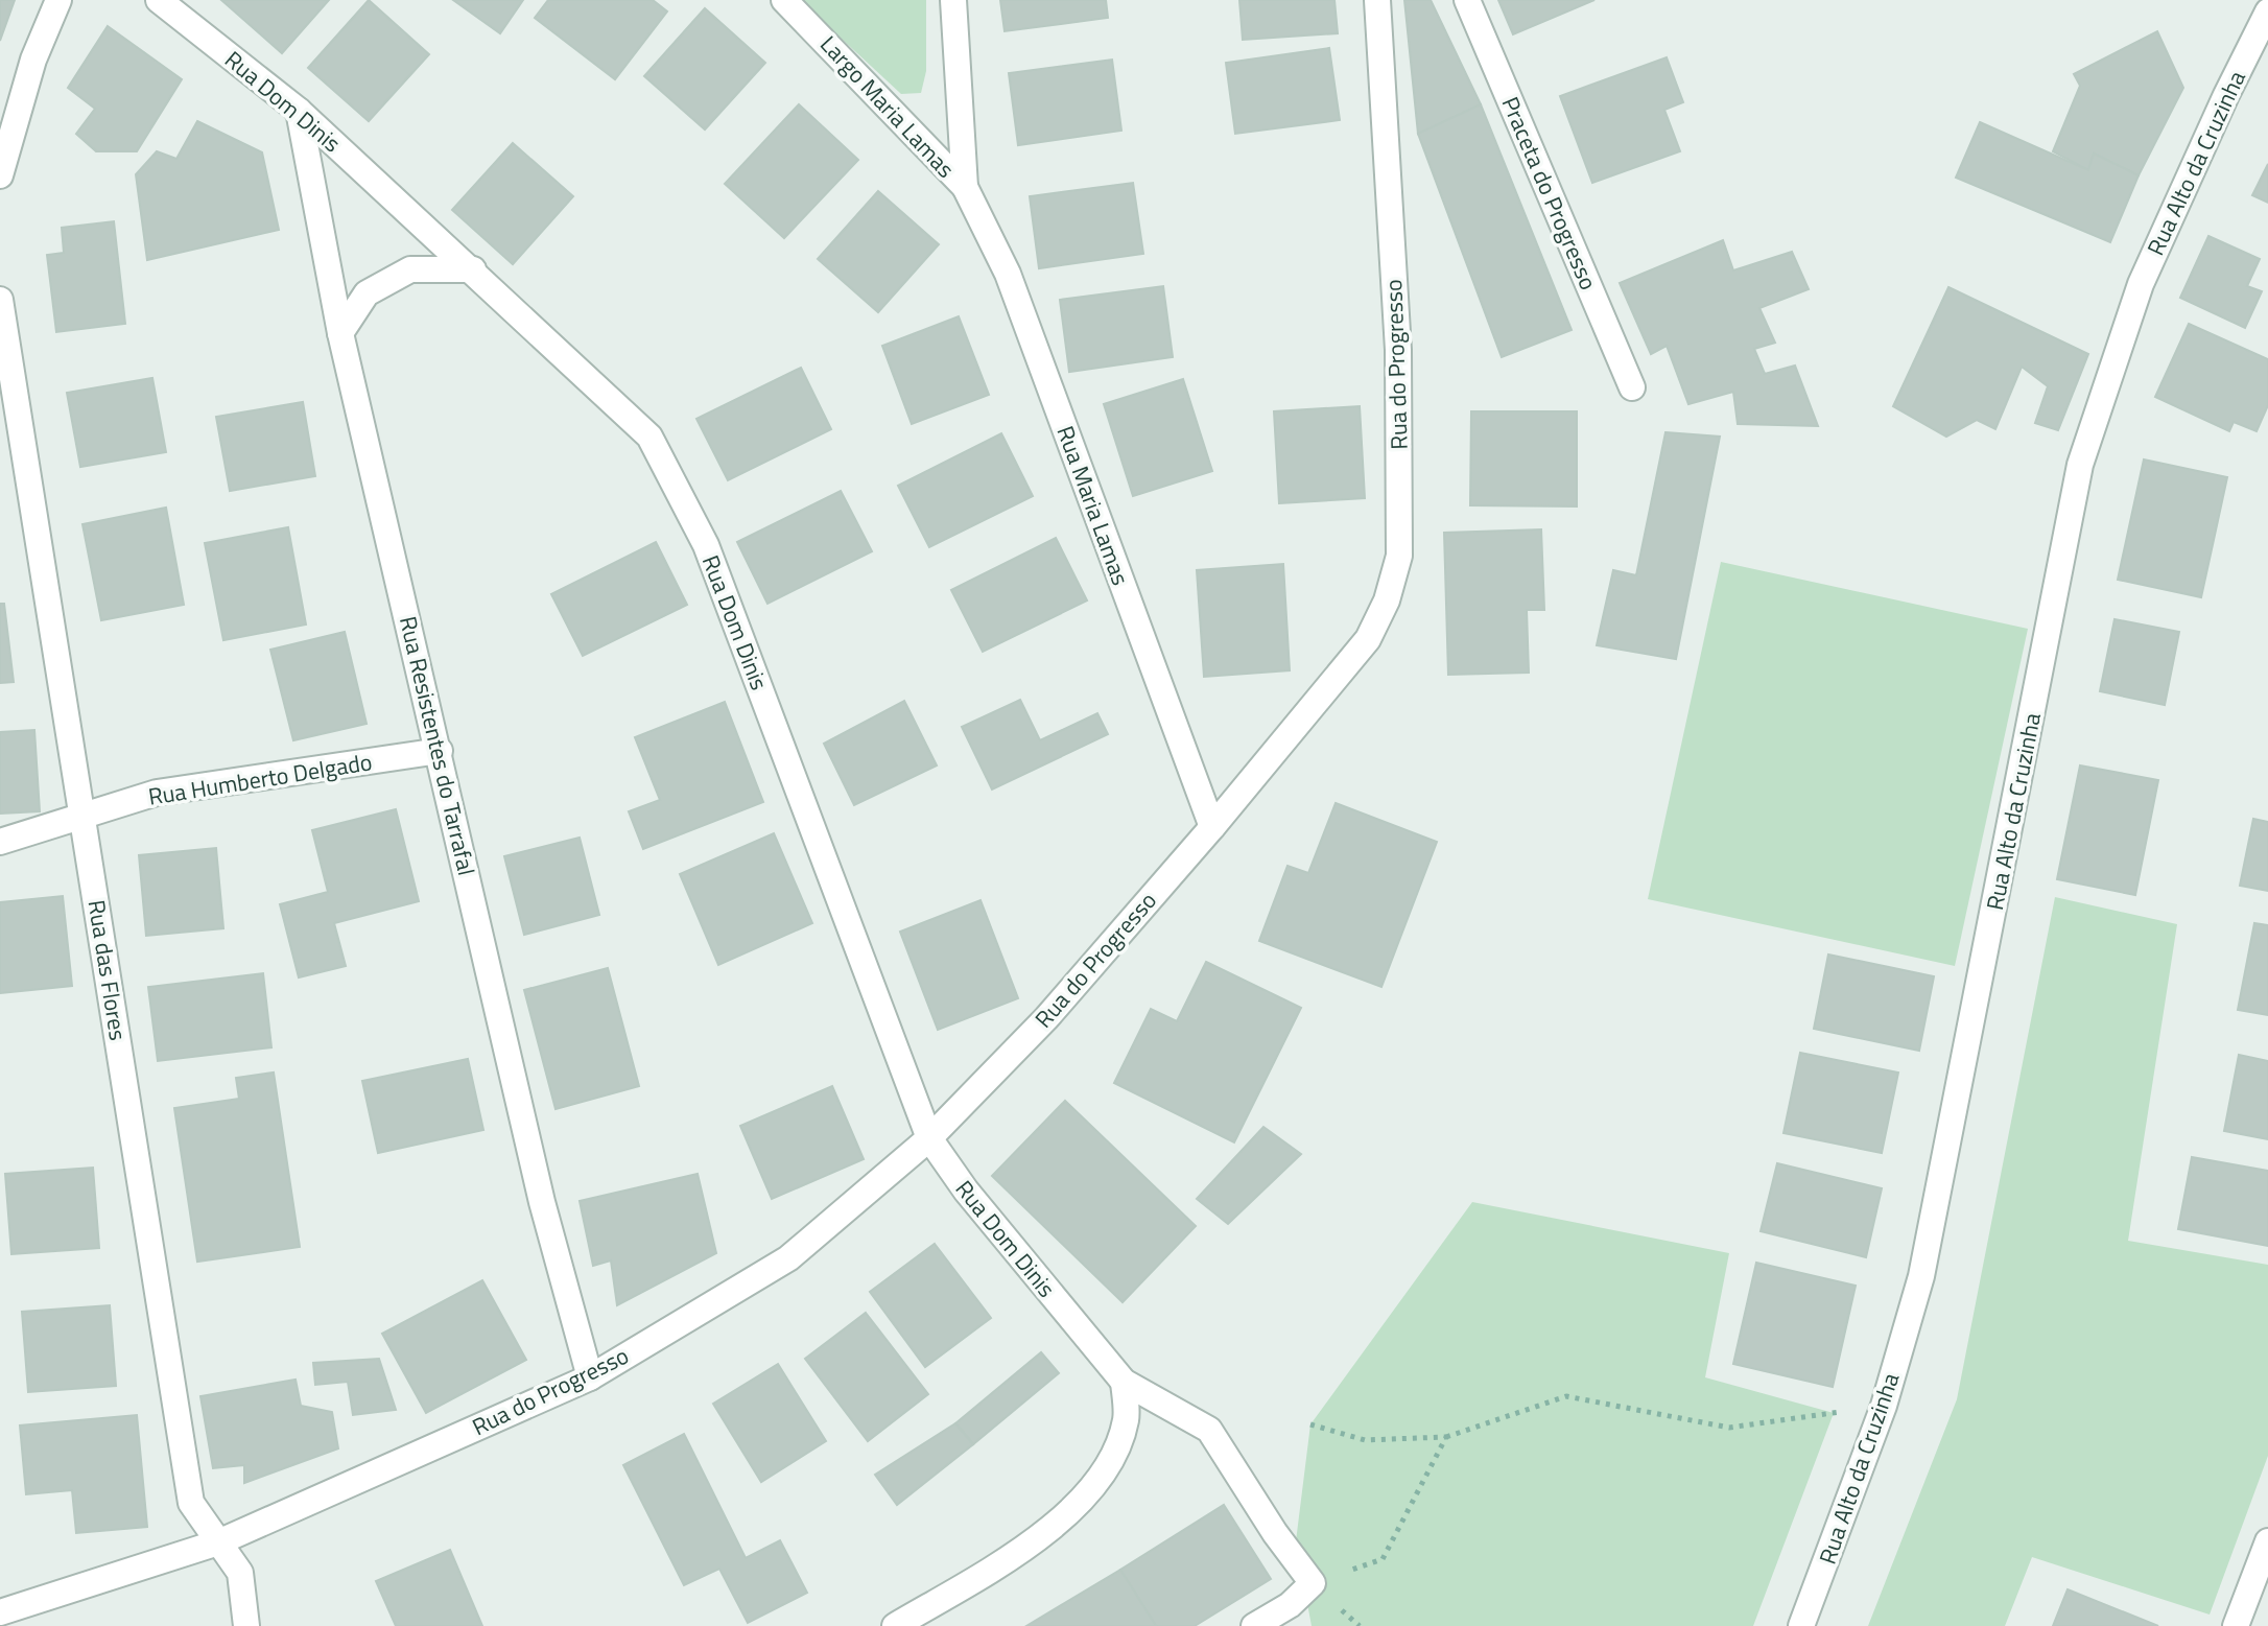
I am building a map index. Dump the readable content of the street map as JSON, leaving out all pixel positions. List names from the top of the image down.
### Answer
{
  "streets": {
    "street": [
      "Rua Dom Dinis",
      "Largo Maria Lamas",
      "Rua Alto da Cruzinha",
      "Praceta do Progresso",
      "Rua do Progresso",
      "Rua Maria Lamas",
      "Rua Resistentes do Tarrafal",
      "Rua Humberto Delgado",
      "Rua das Flores"
    ]
  },
  "crossings": [
    ["Rua Dom Dinis", "Rua do Progresso"],
    ["Rua Dom Dinis", "Rua Resistentes do Tarrafal"],
    ["Largo Maria Lamas", "Rua Maria Lamas"],
    ["Rua do Progresso", "Rua Maria Lamas"],
    ["Rua do Progresso", "Rua Resistentes do Tarrafal"],
    ["Rua do Progresso", "Rua das Flores"],
    ["Rua Resistentes do Tarrafal", "Rua Humberto Delgado"],
    ["Rua Humberto Delgado", "Rua das Flores"]
  ]
}
